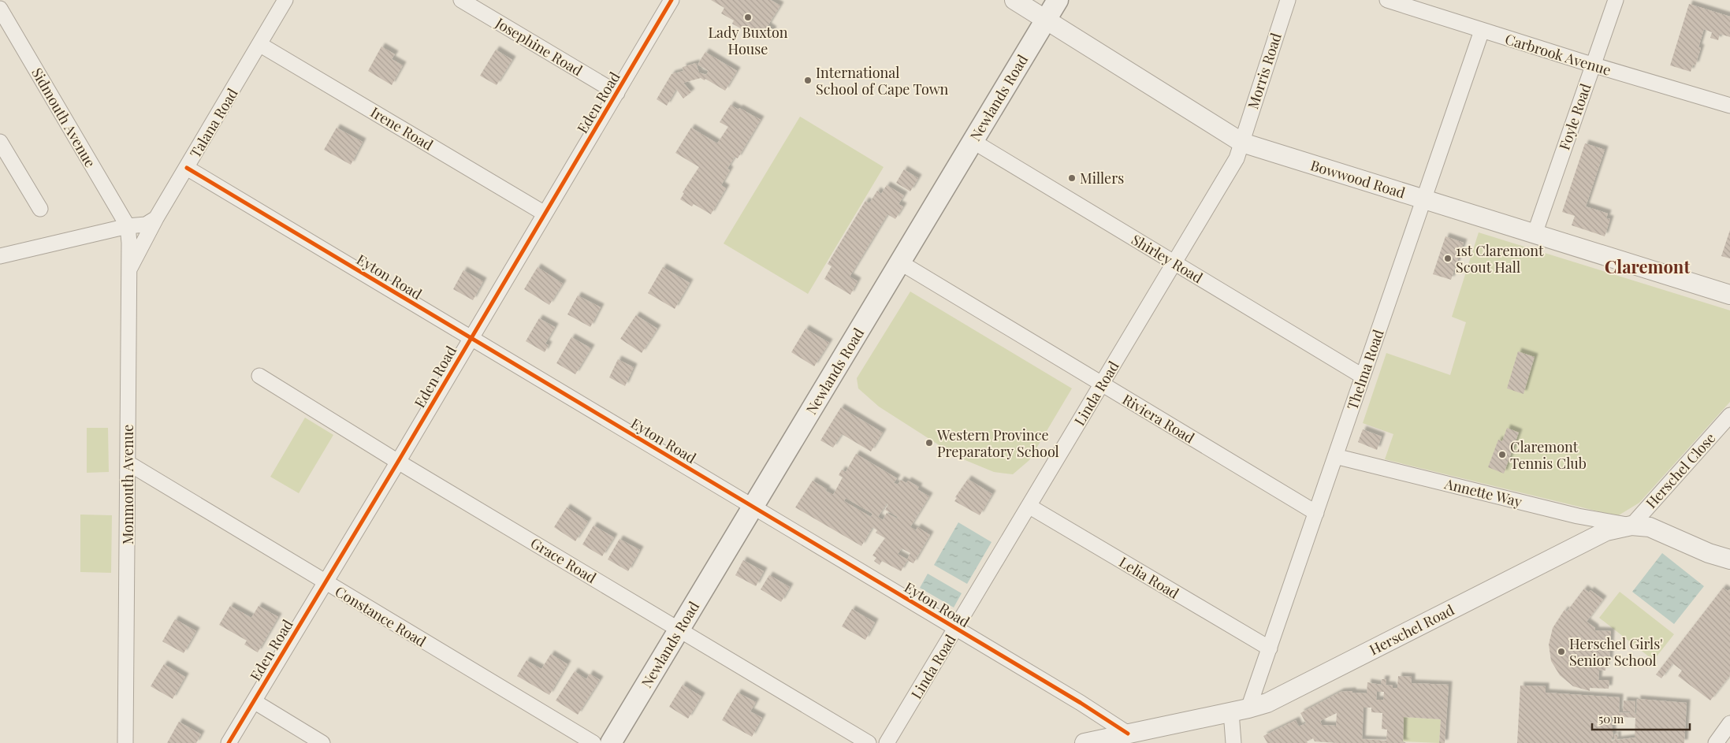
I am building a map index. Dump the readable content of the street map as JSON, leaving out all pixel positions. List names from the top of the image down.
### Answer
{
  "streets": {
    "main road": ["Newlands Road"],
    "street": [
      "Josephine Road",
      "Carbrook Avenue",
      "Morris Road",
      "Eden Road",
      "Foyle Road",
      "Sidmouth Avenue",
      "Talana Road",
      "Irene Road",
      "Bowwood Road",
      "Shirley Road",
      "Eyton Road",
      "Thelma Road",
      "Linda Road",
      "Riviera Road",
      "Herschel Close",
      "Monmouth Avenue",
      "Annette Way",
      "Grace Road",
      "Lelia Road",
      "Constance Road",
      "Herschel Road"
    ]
  },
  "crossings": [
    ["Josephine Road", "Eden Road"],
    ["Carbrook Avenue", "Foyle Road"],
    ["Carbrook Avenue", "Thelma Road"],
    ["Morris Road", "Bowwood Road"],
    ["Morris Road", "Linda Road"],
    ["Newlands Road", "Bowwood Road"],
    ["Newlands Road", "Shirley Road"],
    ["Newlands Road", "Eyton Road"],
    ["Newlands Road", "Riviera Road"],
    ["Newlands Road", "Grace Road"],
    ["Eden Road", "Irene Road"],
    ["Eden Road", "Eyton Road"],
    ["Eden Road", "Grace Road"],
    ["Eden Road", "Constance Road"],
    ["Foyle Road", "Bowwood Road"],
    ["Sidmouth Avenue", "Monmouth Avenue"],
    ["Talana Road", "Irene Road"],
    ["Talana Road", "Eyton Road"],
    ["Talana Road", "Monmouth Avenue"],
    ["Bowwood Road", "Thelma Road"],
    ["Bowwood Road", "Linda Road"],
    ["Shirley Road", "Thelma Road"],
    ["Shirley Road", "Linda Road"],
    ["Eyton Road", "Linda Road"],
    ["Eyton Road", "Herschel Road"],
    ["Thelma Road", "Riviera Road"],
    ["Thelma Road", "Annette Way"],
    ["Thelma Road", "Lelia Road"],
    ["Thelma Road", "Herschel Road"],
    ["Linda Road", "Riviera Road"],
    ["Linda Road", "Lelia Road"],
    ["Herschel Close", "Annette Way"],
    ["Herschel Close", "Herschel Road"],
    ["Monmouth Avenue", "Constance Road"],
    ["Annette Way", "Herschel Road"]
  ],
  "districts": ["Claremont"],
  "places": [
    "Lady Buxton House",
    "International School of Cape Town",
    "Millers",
    "1st Claremont Scout Hall",
    "Western Province Preparatory School",
    "Claremont Tennis Club",
    "Herschel Girls' Senior School"
  ],
  "scale_bar": "50 m"
}
